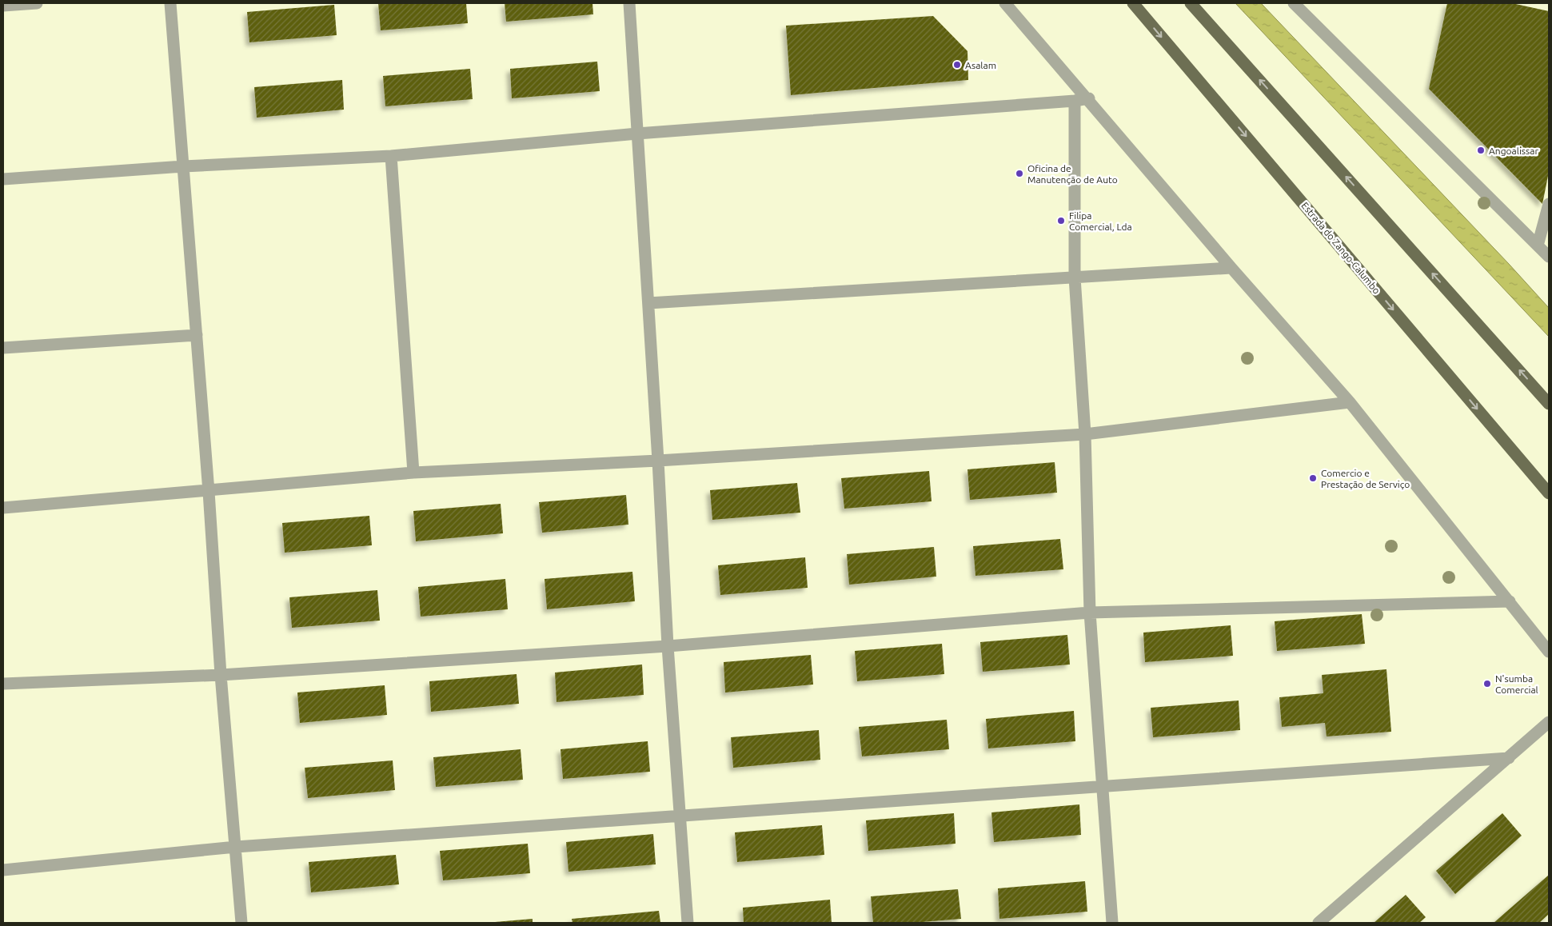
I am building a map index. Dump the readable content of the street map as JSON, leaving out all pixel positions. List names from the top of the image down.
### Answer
{
  "streets": {
    "main road": ["Estrada do Zango-Calumbo"]
  },
  "places": [
    "Asalam",
    "Angoalissar",
    "Oficina de Manutenção de Auto",
    "Filipa Comercial, Lda",
    "Comercio e Prestação de Serviço",
    "N'sumba Comercial"
  ]
}
